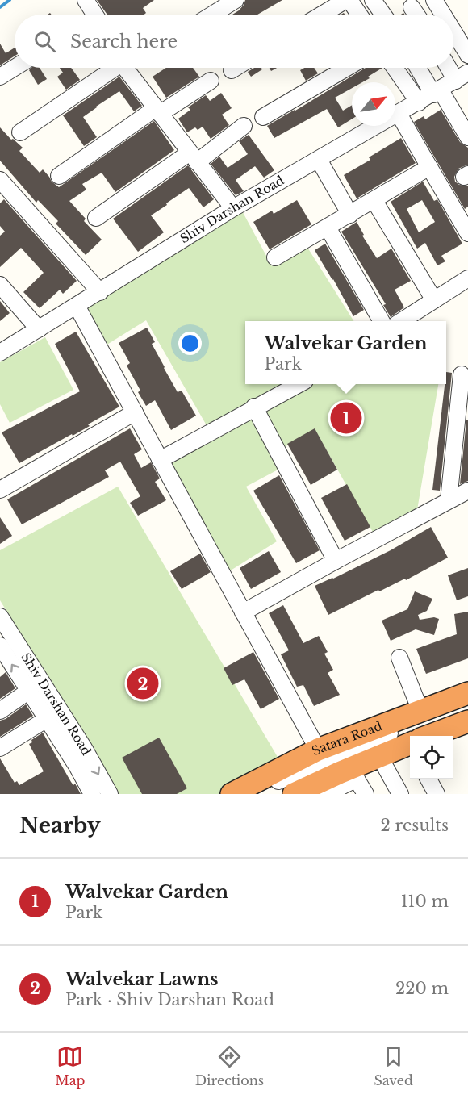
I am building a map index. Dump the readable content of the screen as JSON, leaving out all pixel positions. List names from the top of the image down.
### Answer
{
  "streets": {
    "highway": ["Satara Road"],
    "street": ["Shiv Darshan Road"]
  },
  "north": "top right",
  "page": {
    "search": "Search here",
    "popup": ["Walvekar Garden", "Park"],
    "pins": ["1", "2"],
    "heading": ["Nearby", "2 results"],
    "list": [
      {
        "mark": "1",
        "name": "Walvekar Garden",
        "note": "Park",
        "value": "110 m"
      },
      {
        "mark": "2",
        "name": "Walvekar Lawns",
        "note": "Park · Shiv Darshan Road",
        "value": "220 m"
      }
    ],
    "nav": ["Map", "Directions", "Saved"]
  }
}
